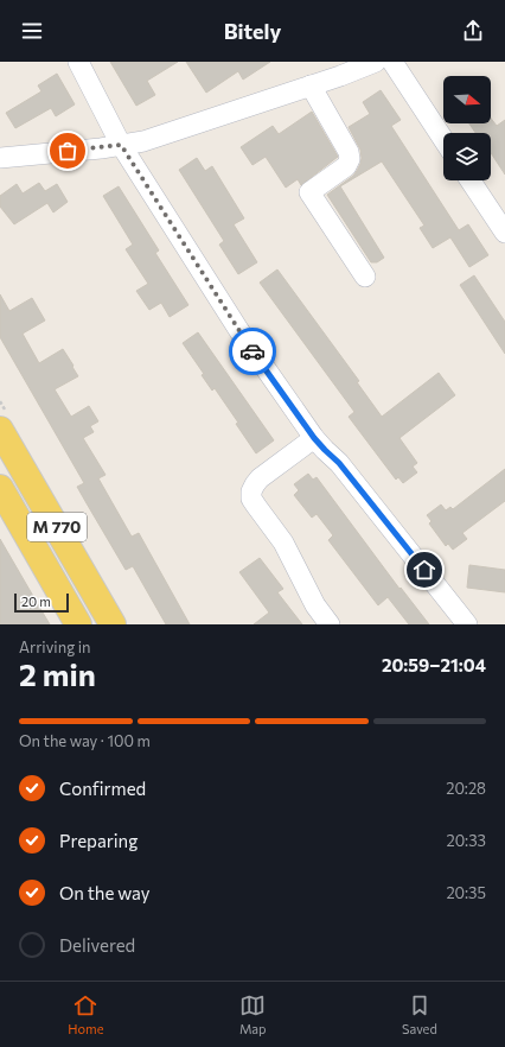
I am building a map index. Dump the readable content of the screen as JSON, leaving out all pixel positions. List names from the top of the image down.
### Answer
{
  "streets": {
    "main road": ["M 770"]
  },
  "scale_bar": "20 m",
  "north": "right",
  "page": {
    "header": "Bitely",
    "scale": "20 m",
    "heading": ["2 min", "Arriving in", "20:59–21:04"],
    "bar": "On the way · 100 m",
    "list": [
      ["Confirmed", "20:28"],
      ["Preparing", "20:33"],
      ["On the way", "20:35"],
      "Delivered"
    ],
    "tabs": ["Home", "Map", "Saved"]
  }
}
